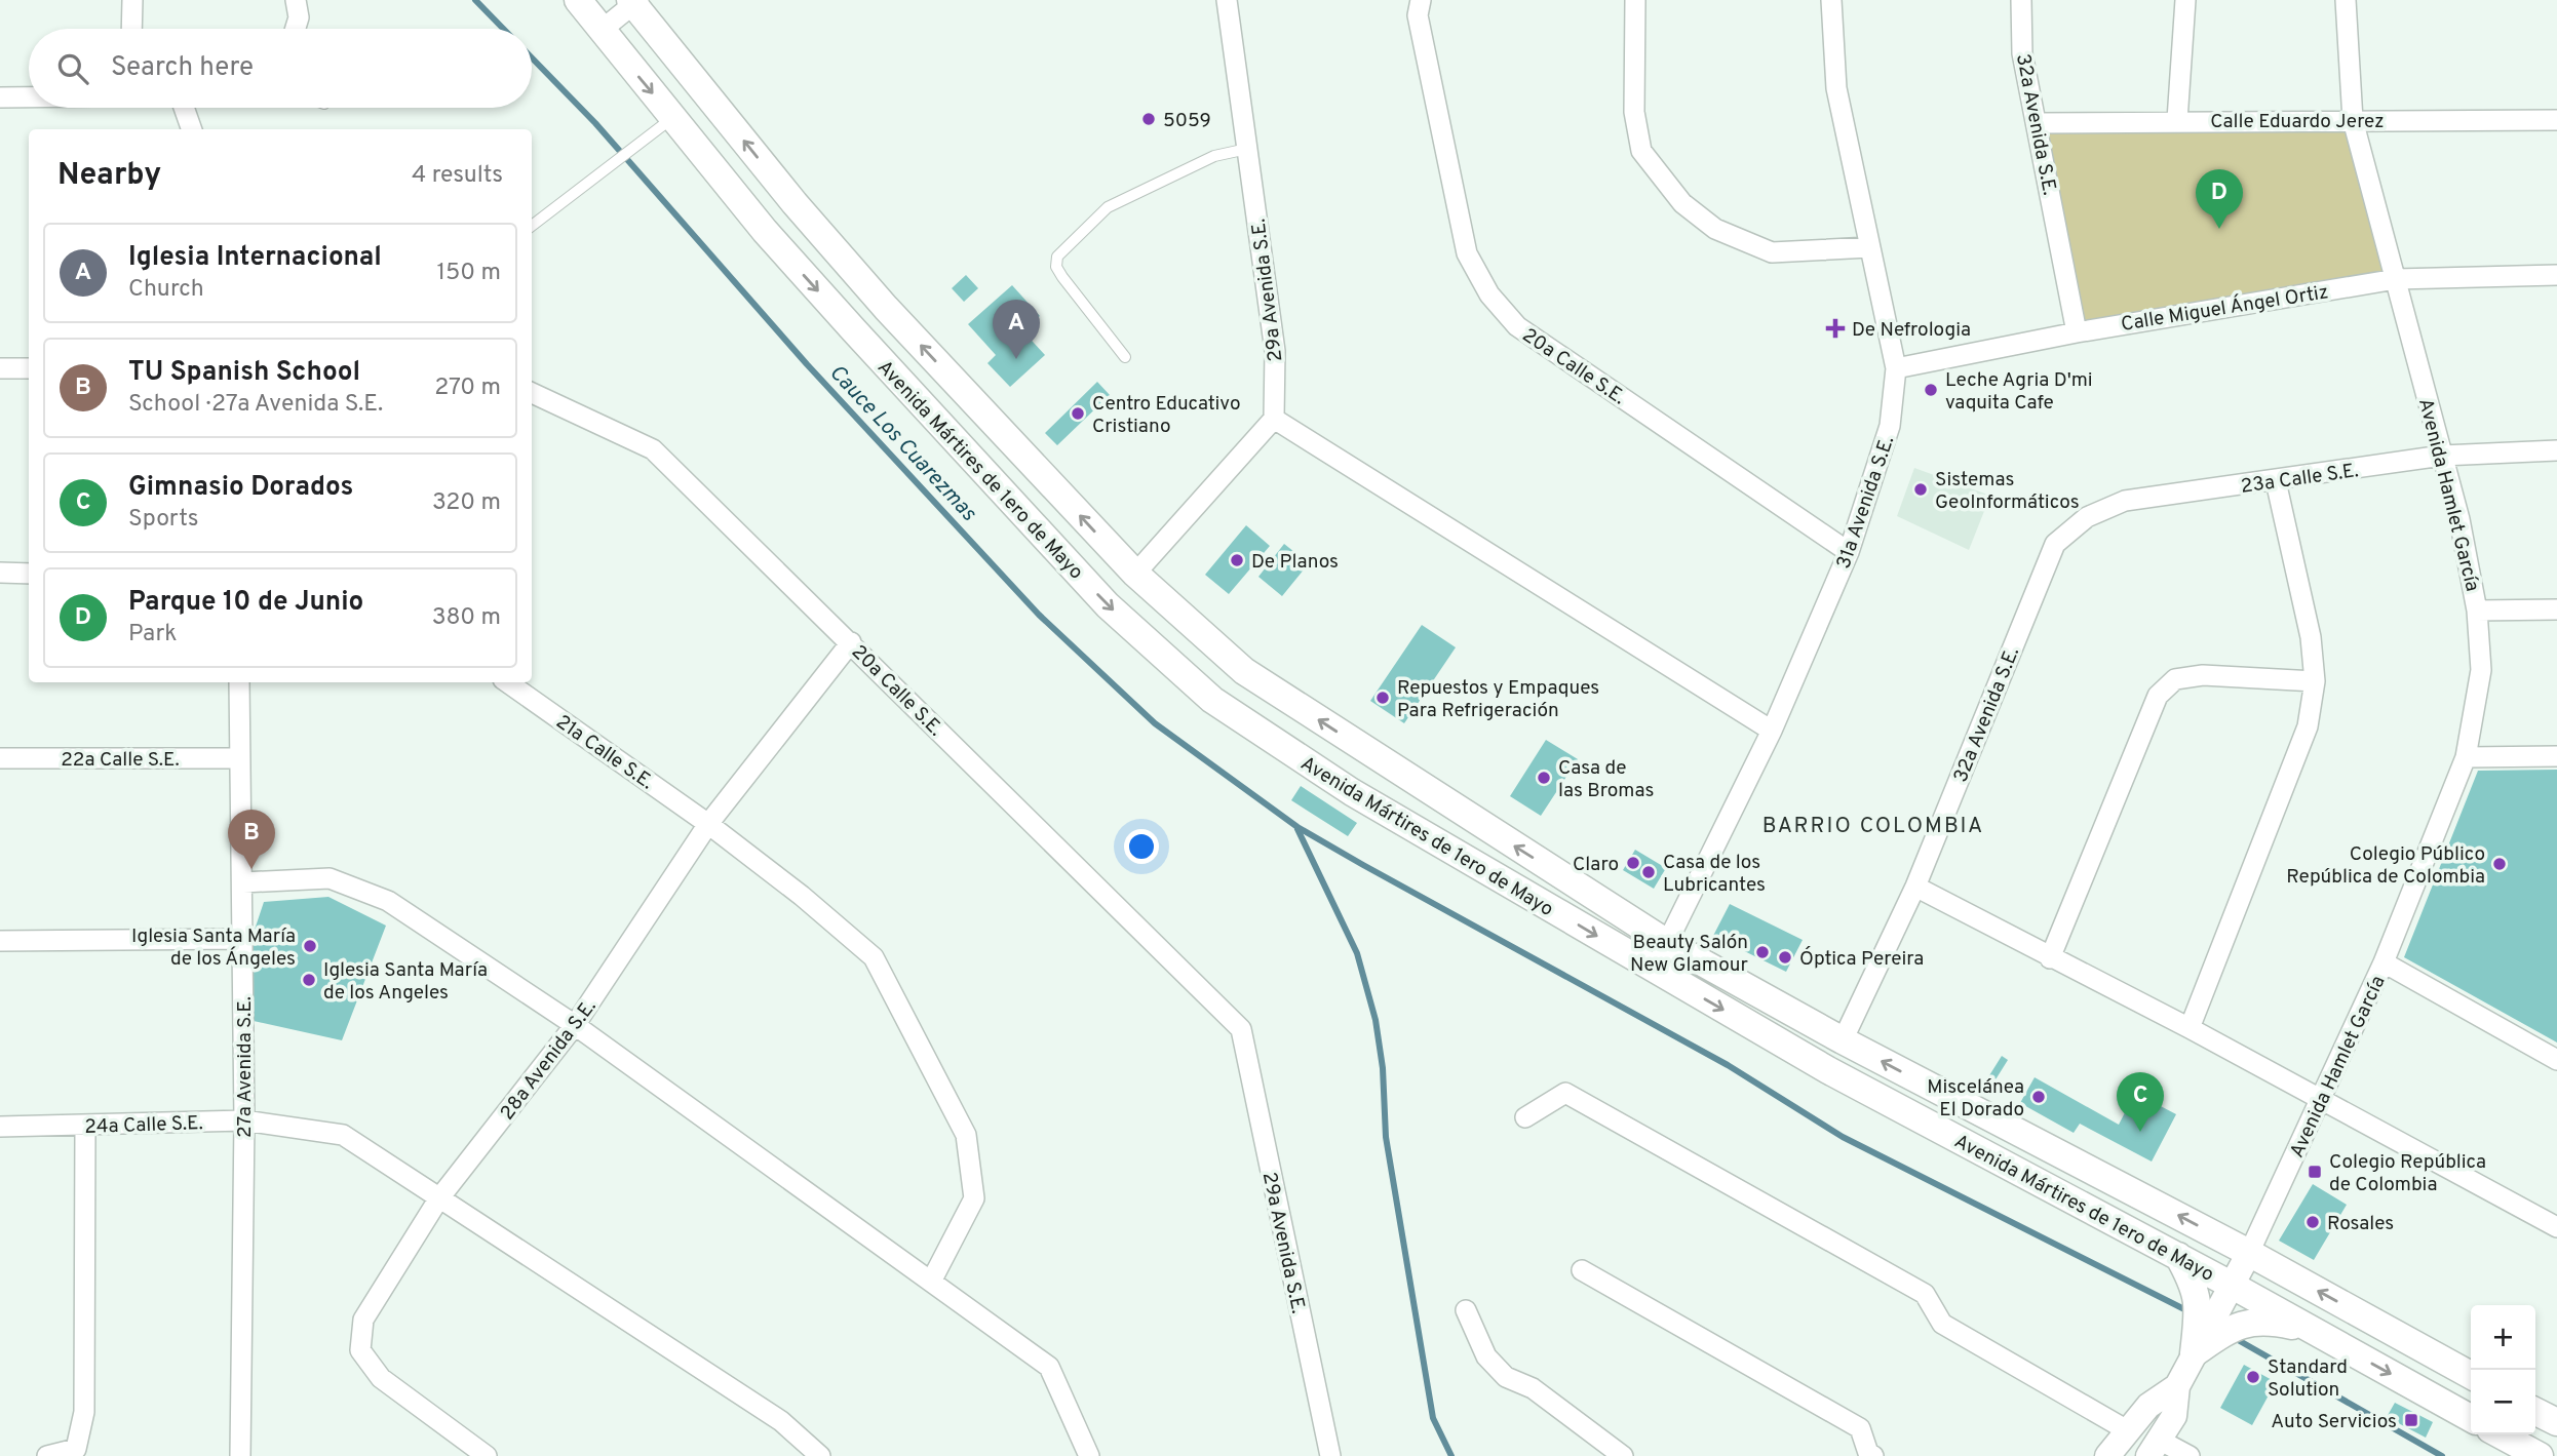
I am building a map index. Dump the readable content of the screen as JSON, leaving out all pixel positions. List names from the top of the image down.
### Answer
{
  "streets": {
    "main road": ["Avenida Mártires de 1ero de Mayo"],
    "street": [
      "Calle Eduardo Jerez",
      "32a Avenida S.E.",
      "29a Avenida S.E.",
      "Calle Miguel Ángel Ortiz",
      "20a Calle S.E.",
      "23a Calle S.E.",
      "Avenida Hamlet García",
      "31a Avenida S.E.",
      "21a Calle S.E.",
      "22a Calle S.E.",
      "28a Avenida S.E.",
      "27a Avenida S.E.",
      "24a Calle S.E."
    ]
  },
  "crossings": [
    ["Calle Eduardo Jerez", "32a Avenida S.E."],
    ["Calle Eduardo Jerez", "Avenida Hamlet García"],
    ["32a Avenida S.E.", "Calle Miguel Ángel Ortiz"],
    ["32a Avenida S.E.", "Avenida Mártires de 1ero de Mayo"],
    ["32a Avenida S.E.", "23a Calle S.E."],
    ["29a Avenida S.E.", "20a Calle S.E."],
    ["Calle Miguel Ángel Ortiz", "Avenida Hamlet García"],
    ["Calle Miguel Ángel Ortiz", "31a Avenida S.E."],
    ["20a Calle S.E.", "31a Avenida S.E."],
    ["20a Calle S.E.", "28a Avenida S.E."],
    ["Avenida Mártires de 1ero de Mayo", "Avenida Hamlet García"],
    ["Avenida Mártires de 1ero de Mayo", "31a Avenida S.E."],
    ["23a Calle S.E.", "Avenida Hamlet García"],
    ["21a Calle S.E.", "28a Avenida S.E."],
    ["22a Calle S.E.", "27a Avenida S.E."],
    ["28a Avenida S.E.", "24a Calle S.E."],
    ["27a Avenida S.E.", "24a Calle S.E."]
  ],
  "districts": ["BARRIO COLOMBIA"],
  "water": ["Cauce Los Cuarezmas"],
  "places": {
    "other": [
      "5059",
      "Leche Agria D'mi vaquita Cafe",
      "Centro Educativo Cristiano",
      "Sistemas GeoInformáticos",
      "De Planos",
      "Repuestos y Empaques Para Refrigeración",
      "Casa de las Bromas",
      "Claro",
      "Colegio Público República de Colombia",
      "Casa de los Lubricantes",
      "Iglesia Santa María de los Ángeles",
      "Beauty Salón New Glamour",
      "Óptica Pereira",
      "Iglesia Santa María de los Angeles",
      "Miscelánea El Dorado",
      "Rosales",
      "Standard Solution"
    ],
    "health": ["De Nefrologia"],
    "transit": ["Colegio República de Colombia", "Auto Servicios"]
  },
  "page": {
    "search": "Search here",
    "heading": ["Nearby", "4 results"],
    "pins": [
      "D",
      "A",
      "B",
      "C"
    ],
    "list": [
      {
        "mark": "A",
        "name": "Iglesia Internacional",
        "note": "Church",
        "value": "150 m"
      },
      {
        "mark": "B",
        "name": "TU Spanish School",
        "note": "School · 27a Avenida S.E.",
        "value": "270 m"
      },
      {
        "mark": "C",
        "name": "Gimnasio Dorados",
        "note": "Sports",
        "value": "320 m"
      },
      {
        "mark": "D",
        "name": "Parque 10 de Junio",
        "note": "Park",
        "value": "380 m"
      }
    ],
    "map_buttons": ["+", "−"]
  }
}
